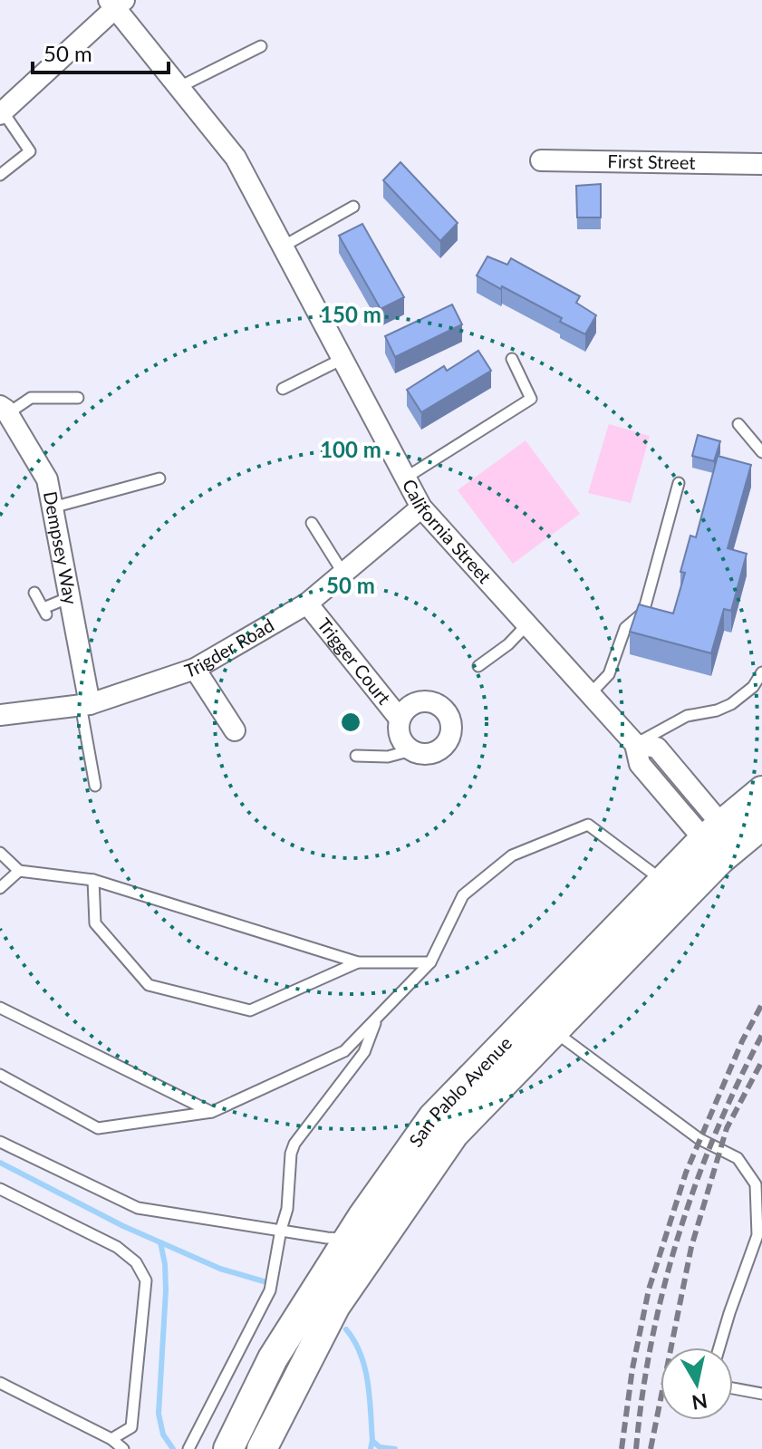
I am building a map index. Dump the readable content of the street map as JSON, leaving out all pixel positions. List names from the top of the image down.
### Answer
{
  "streets": {
    "main road": ["San Pablo Avenue"],
    "street": [
      "First Street",
      "California Street",
      "Dempsey Way",
      "Trigder Road",
      "Trigger Court"
    ]
  },
  "crossings": [
    ["California Street", "Trigder Road"],
    ["California Street", "San Pablo Avenue"],
    ["Dempsey Way", "Trigder Road"],
    ["Trigder Road", "Trigger Court"]
  ],
  "scale_bar": "50 m",
  "north": "bottom",
  "rings": ["150 m", "100 m", "50 m"]
}
